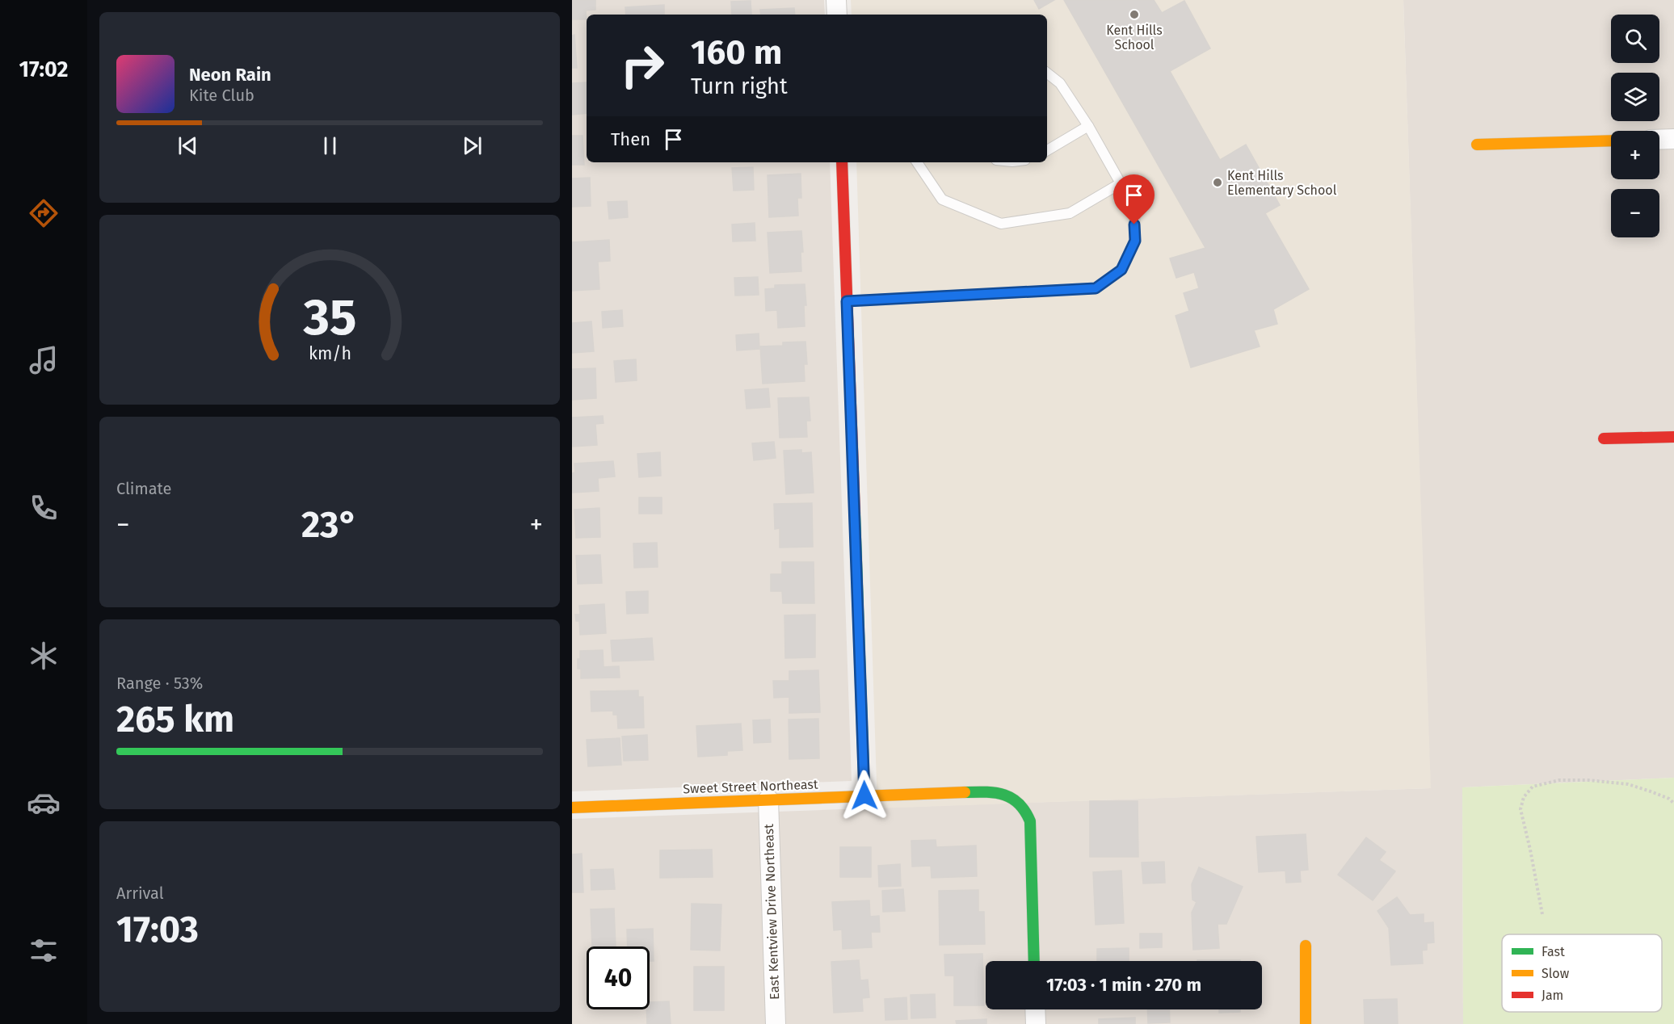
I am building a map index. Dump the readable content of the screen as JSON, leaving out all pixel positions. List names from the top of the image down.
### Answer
{
  "streets": {
    "street": ["Sweet Street Northeast", "East Kentview Drive Northeast"]
  },
  "crossings": [
    ["Sweet Street Northeast", "East Kentview Drive Northeast"]
  ],
  "places": ["Kent Hills School", "Kent Hills Elementary School"],
  "legend": ["Fast", "Slow", "Jam"],
  "page": {
    "tabs": "17:02",
    "map_buttons": ["+", "−"],
    "turn": ["160 m", "Turn right"],
    "song": ["Neon Rain", "Kite Club"],
    "then": "Then",
    "tile": [
      "Climate",
      ["Range · 53%", "265 km"],
      ["Arrival", "17:03"]
    ],
    "heat": ["−", "23°", "+"],
    "limit": "40",
    "trip": "17:03 · 1 min · 270 m",
    "gauge": ["35", "km/h"]
  }
}
